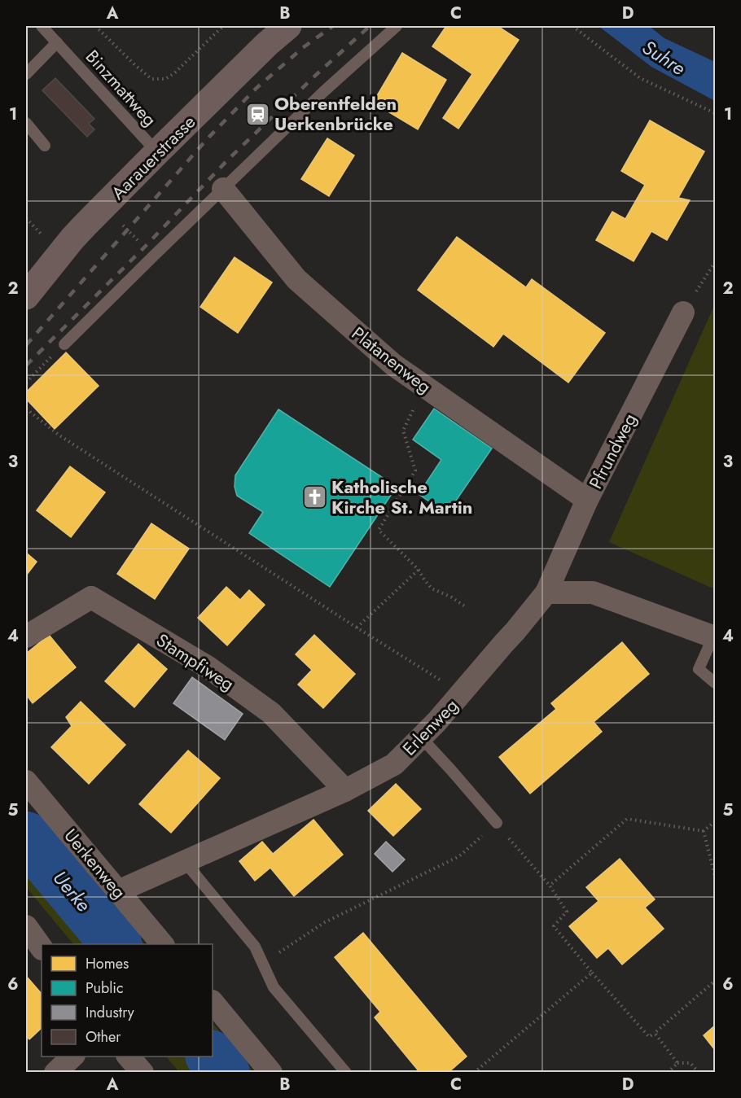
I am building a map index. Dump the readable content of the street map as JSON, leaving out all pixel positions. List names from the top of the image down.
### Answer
{
  "streets": {
    "main road": ["Aarauerstrasse"],
    "street": [
      "Platanenweg",
      "Pfrundweg",
      "Stampfiweg",
      "Erlenweg",
      "Uerkenweg"
    ],
    "lane": ["Binzmattweg"]
  },
  "crossings": [
    ["Binzmattweg", "Aarauerstrasse"],
    ["Platanenweg", "Pfrundweg"],
    ["Pfrundweg", "Erlenweg"],
    ["Stampfiweg", "Erlenweg"],
    ["Erlenweg", "Uerkenweg"]
  ],
  "water": ["Suhre", "Uerke"],
  "places": {
    "station": ["Oberentfelden Uerkenbrücke"],
    "church": ["Katholische Kirche St. Martin"]
  },
  "legend": [
    "Homes",
    "Public",
    "Industry",
    "Other"
  ],
  "grid": {
    "columns": [
      "A",
      "B",
      "C",
      "D"
    ],
    "rows": [
      "1",
      "2",
      "3",
      "4",
      "5",
      "6"
    ]
  }
}
